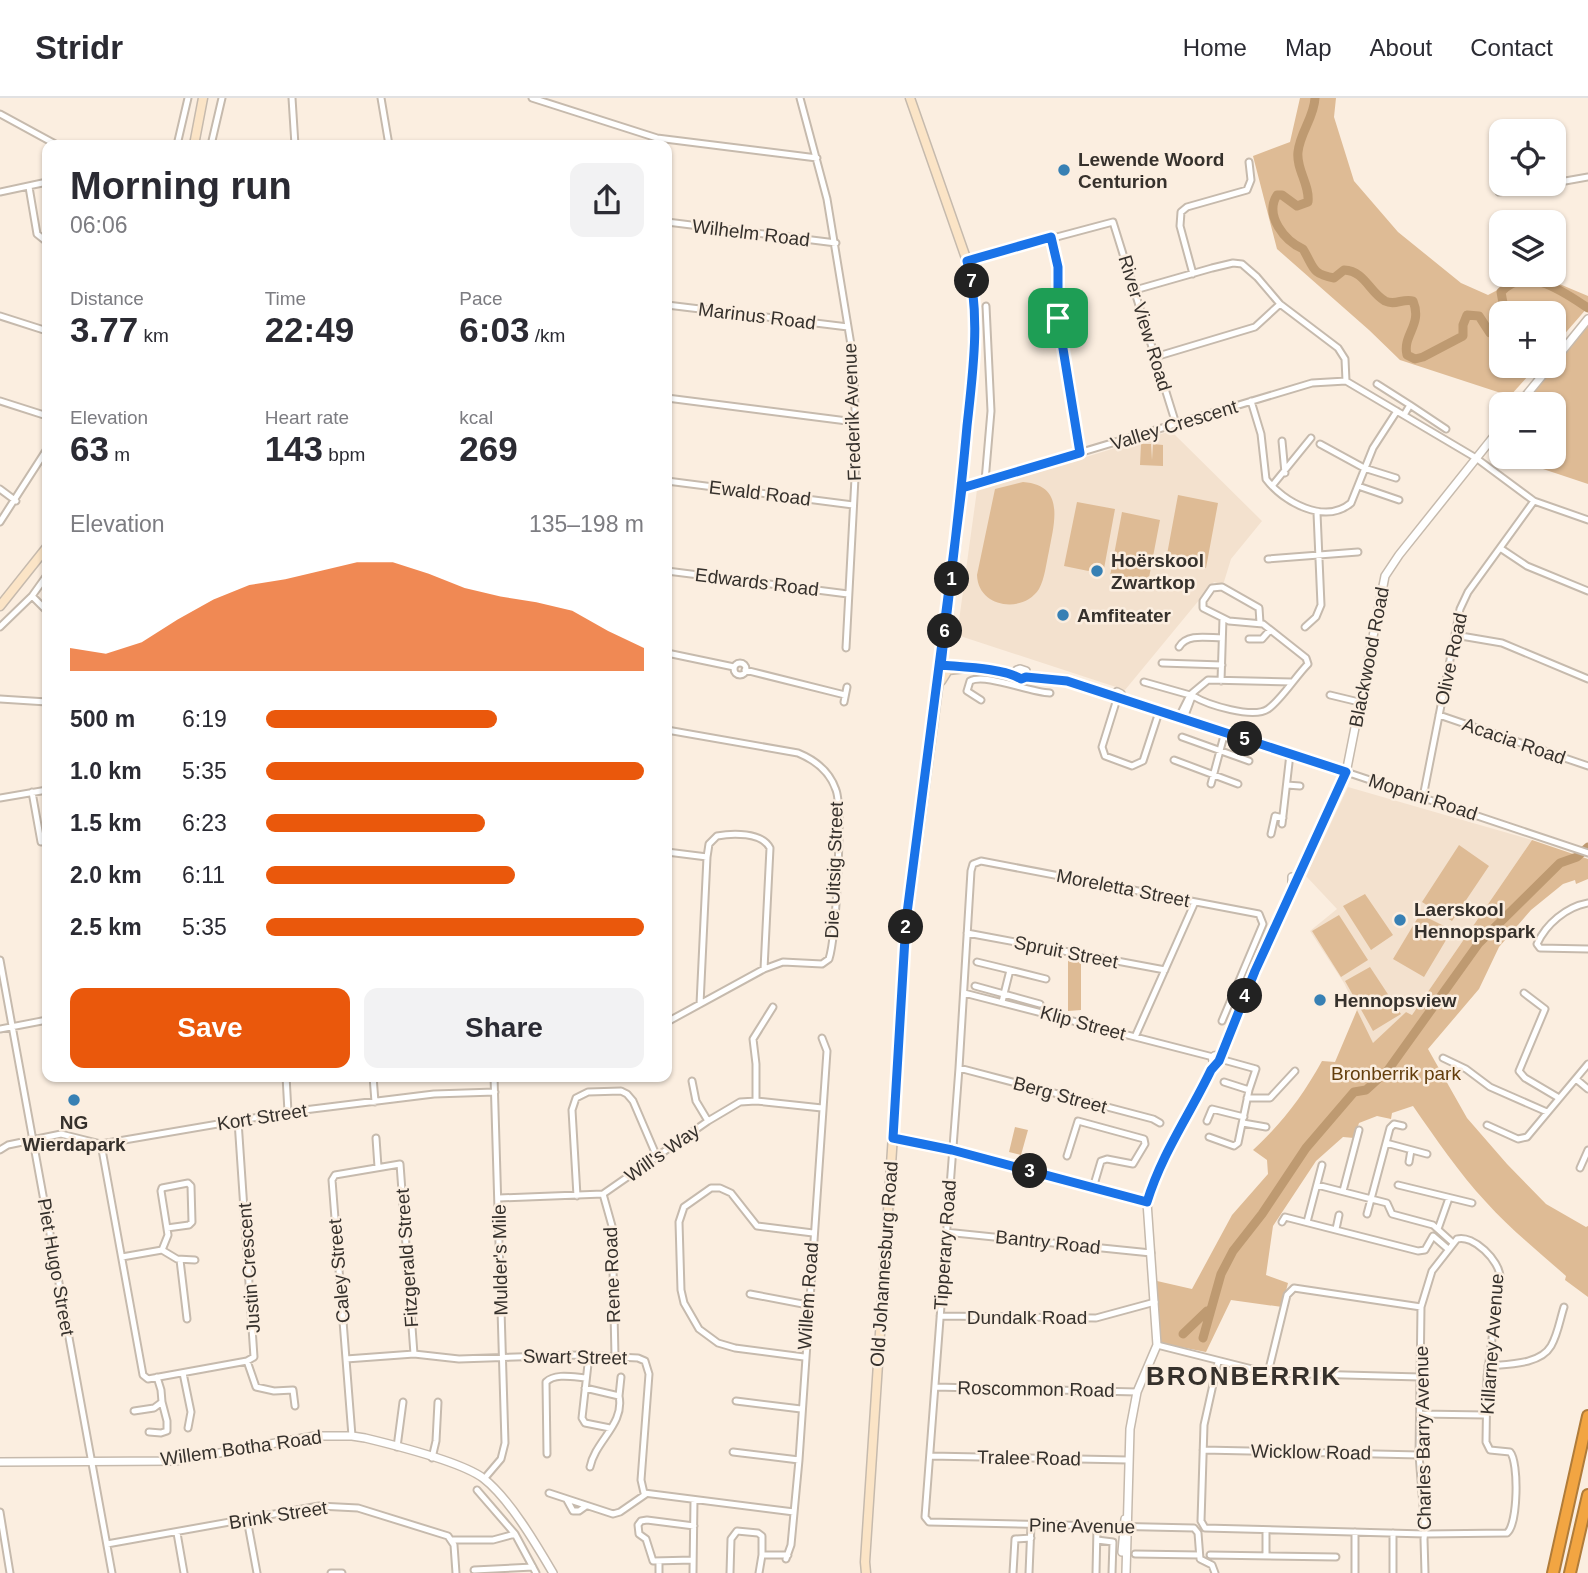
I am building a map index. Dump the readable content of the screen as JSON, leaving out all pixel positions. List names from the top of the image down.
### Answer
{
  "streets": {
    "main road": ["Old Johannesburg Road"],
    "street": [
      "Wilhelm Road",
      "Marinus Road",
      "River View Road",
      "Frederik Avenue",
      "Valley Crescent",
      "Ewald Road",
      "Edwards Road",
      "Blackwood Road",
      "Olive Road",
      "Acacia Road",
      "Mopani Road",
      "Die Uitsig Street",
      "Moreletta Street",
      "Spruit Street",
      "Klip Street",
      "Berg Street",
      "Kort Street",
      "Will's Way",
      "Bantry Road",
      "Tipperary Road",
      "Fitzgerald Street",
      "Mulder's Mile",
      "Piet Hugo Street",
      "Justin Crescent",
      "Caley Street",
      "Rene Road",
      "Willem Road",
      "Dundalk Road",
      "Killarney Avenue",
      "Swart Street",
      "Roscommon Road",
      "Charles Barry Avenue",
      "Willem Botha Road",
      "Wicklow Road",
      "Tralee Road",
      "Brink Street",
      "Pine Avenue"
    ]
  },
  "crossings": [
    ["Wilhelm Road", "Frederik Avenue"],
    ["Marinus Road", "Frederik Avenue"],
    ["River View Road", "Valley Crescent"],
    ["Frederik Avenue", "Ewald Road"],
    ["Frederik Avenue", "Edwards Road"],
    ["Valley Crescent", "Old Johannesburg Road"],
    ["Blackwood Road", "Mopani Road"],
    ["Blackwood Road", "Klip Street"],
    ["Olive Road", "Acacia Road"],
    ["Olive Road", "Mopani Road"],
    ["Mopani Road", "Old Johannesburg Road"],
    ["Moreletta Street", "Tipperary Road"],
    ["Spruit Street", "Tipperary Road"],
    ["Klip Street", "Tipperary Road"],
    ["Berg Street", "Tipperary Road"],
    ["Kort Street", "Mulder's Mile"],
    ["Kort Street", "Piet Hugo Street"],
    ["Kort Street", "Justin Crescent"],
    ["Will's Way", "Mulder's Mile"],
    ["Will's Way", "Rene Road"],
    ["Will's Way", "Willem Road"],
    ["Bantry Road", "Tipperary Road"],
    ["Tipperary Road", "Dundalk Road"],
    ["Tipperary Road", "Roscommon Road"],
    ["Tipperary Road", "Tralee Road"],
    ["Tipperary Road", "Pine Avenue"],
    ["Fitzgerald Street", "Caley Street"],
    ["Fitzgerald Street", "Swart Street"],
    ["Mulder's Mile", "Swart Street"],
    ["Mulder's Mile", "Willem Botha Road"],
    ["Piet Hugo Street", "Willem Botha Road"],
    ["Piet Hugo Street", "Brink Street"],
    ["Caley Street", "Swart Street"],
    ["Caley Street", "Willem Botha Road"],
    ["Rene Road", "Swart Street"],
    ["Killarney Avenue", "Charles Barry Avenue"],
    ["Charles Barry Avenue", "Wicklow Road"]
  ],
  "districts": ["BRONBERRIK"],
  "parks": ["Bronberrik park"],
  "places": [
    "Lewende Woord Centurion",
    "Hoërskool Zwartkop",
    "Amfiteater",
    "Laerskool Hennopspark",
    "Hennopsview",
    "NG Wierdapark"
  ],
  "page": {
    "header": "Stridr",
    "nav": [
      "Home",
      "Map",
      "About",
      "Contact"
    ],
    "map_buttons": ["+", "−"],
    "heading": ["Morning run", "06:06"],
    "stats": [
      ["Distance", "3.77 km"],
      ["Time", "22:49"],
      ["Pace", "6:03 /km"],
      ["Elevation", "63 m"],
      ["Heart rate", "143 bpm"],
      ["kcal", "269"]
    ],
    "pins": [
      "7",
      "1",
      "6",
      "5",
      "2",
      "4",
      "3"
    ],
    "chart": ["Elevation", "135–198 m"],
    "list": [
      {
        "name": "500 m",
        "note": "6:19"
      },
      {
        "name": "1.0 km",
        "note": "5:35"
      },
      {
        "name": "1.5 km",
        "note": "6:23"
      },
      {
        "name": "2.0 km",
        "note": "6:11"
      },
      {
        "name": "2.5 km",
        "note": "5:35"
      }
    ],
    "buttons": ["Save", "Share"]
  }
}
